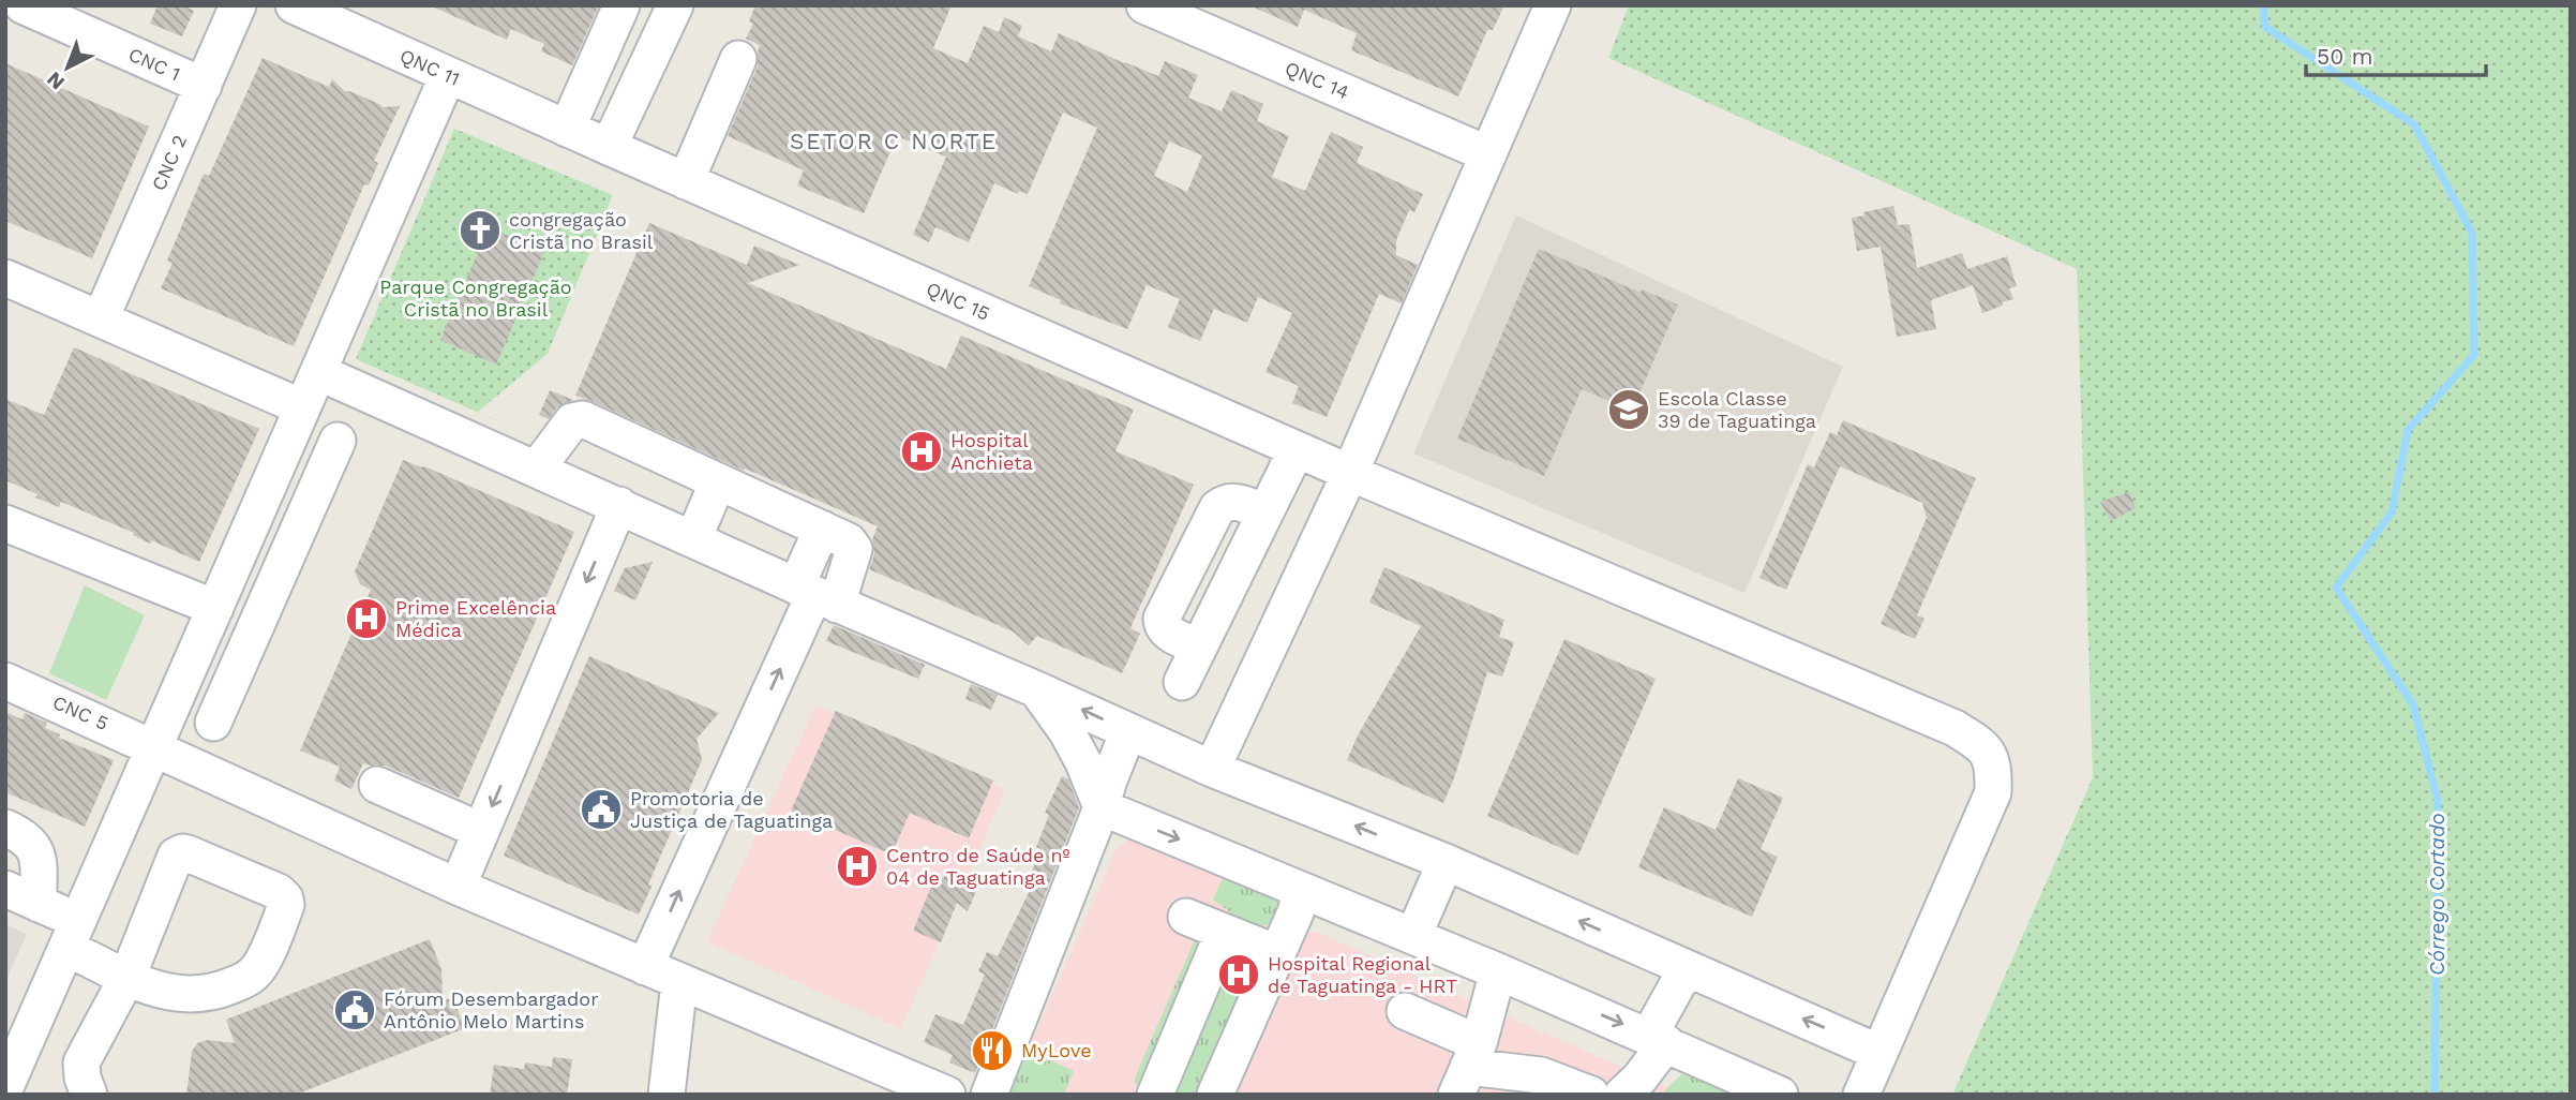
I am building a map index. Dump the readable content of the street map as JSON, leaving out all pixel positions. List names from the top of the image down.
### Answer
{
  "streets": {
    "street": [
      "CNC 1",
      "QNC 11",
      "QNC 14",
      "CNC 2",
      "QNC 15",
      "CNC 5"
    ]
  },
  "crossings": [
    ["CNC 1", "CNC 2"],
    ["QNC 11", "QNC 15"]
  ],
  "districts": ["SETOR C NORTE"],
  "water": ["Córrego Cortado"],
  "parks": ["Parque Congregação Cristã no Brasil"],
  "places": {
    "church": ["congregação Cristã no Brasil"],
    "school or university": ["Escola Classe 39 de Taguatinga"],
    "hospital": [
      "Hospital Anchieta",
      "Prime Excelência Médica",
      "Centro de Saúde nº 04 de Taguatinga",
      "Hospital Regional de Taguatinga - HRT"
    ],
    "public building": ["Promotoria de Justiça de Taguatinga", "Fórum Desembargador Antônio Melo Martins"],
    "restaurant": ["MyLove"]
  },
  "scale_bar": "50 m",
  "north": "bottom left"
}
